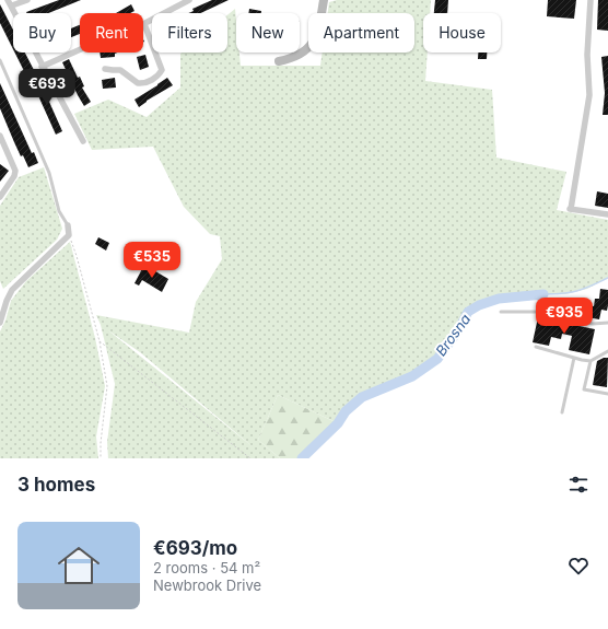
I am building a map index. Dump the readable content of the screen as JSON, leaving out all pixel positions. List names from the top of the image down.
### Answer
{
  "water": ["Brosna"],
  "page": {
    "chip": [
      "Buy",
      "Rent",
      "Filters",
      "New",
      "Apartment",
      "House"
    ],
    "price": ["€693", "€535", "€935"],
    "heading": "3 homes",
    "list": [
      {
        "name": "€693/mo",
        "note": "2 rooms · 54 m² · Newbrook Drive"
      }
    ]
  }
}
